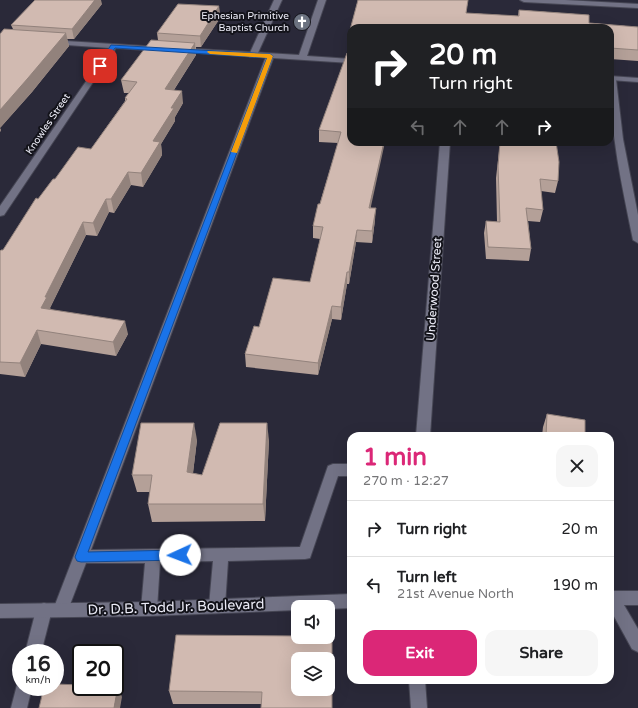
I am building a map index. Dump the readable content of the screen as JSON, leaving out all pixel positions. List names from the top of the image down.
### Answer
{
  "streets": {
    "street": ["Knowles Street", "Underwood Street", "Dr. D.B. Todd Jr. Boulevard"]
  },
  "places": {
    "church": ["Ephesian Primitive Baptist Church"]
  },
  "page": {
    "turn": ["20 m", "Turn right"],
    "heading": ["1 min", "270 m · 12:27"],
    "list": [
      {
        "name": "Turn right",
        "value": "20 m"
      },
      {
        "name": "Turn left",
        "note": "21st Avenue North",
        "value": "190 m"
      }
    ],
    "buttons": ["Exit", "Share"],
    "speed": "16 km/h",
    "limit": "20"
  }
}
